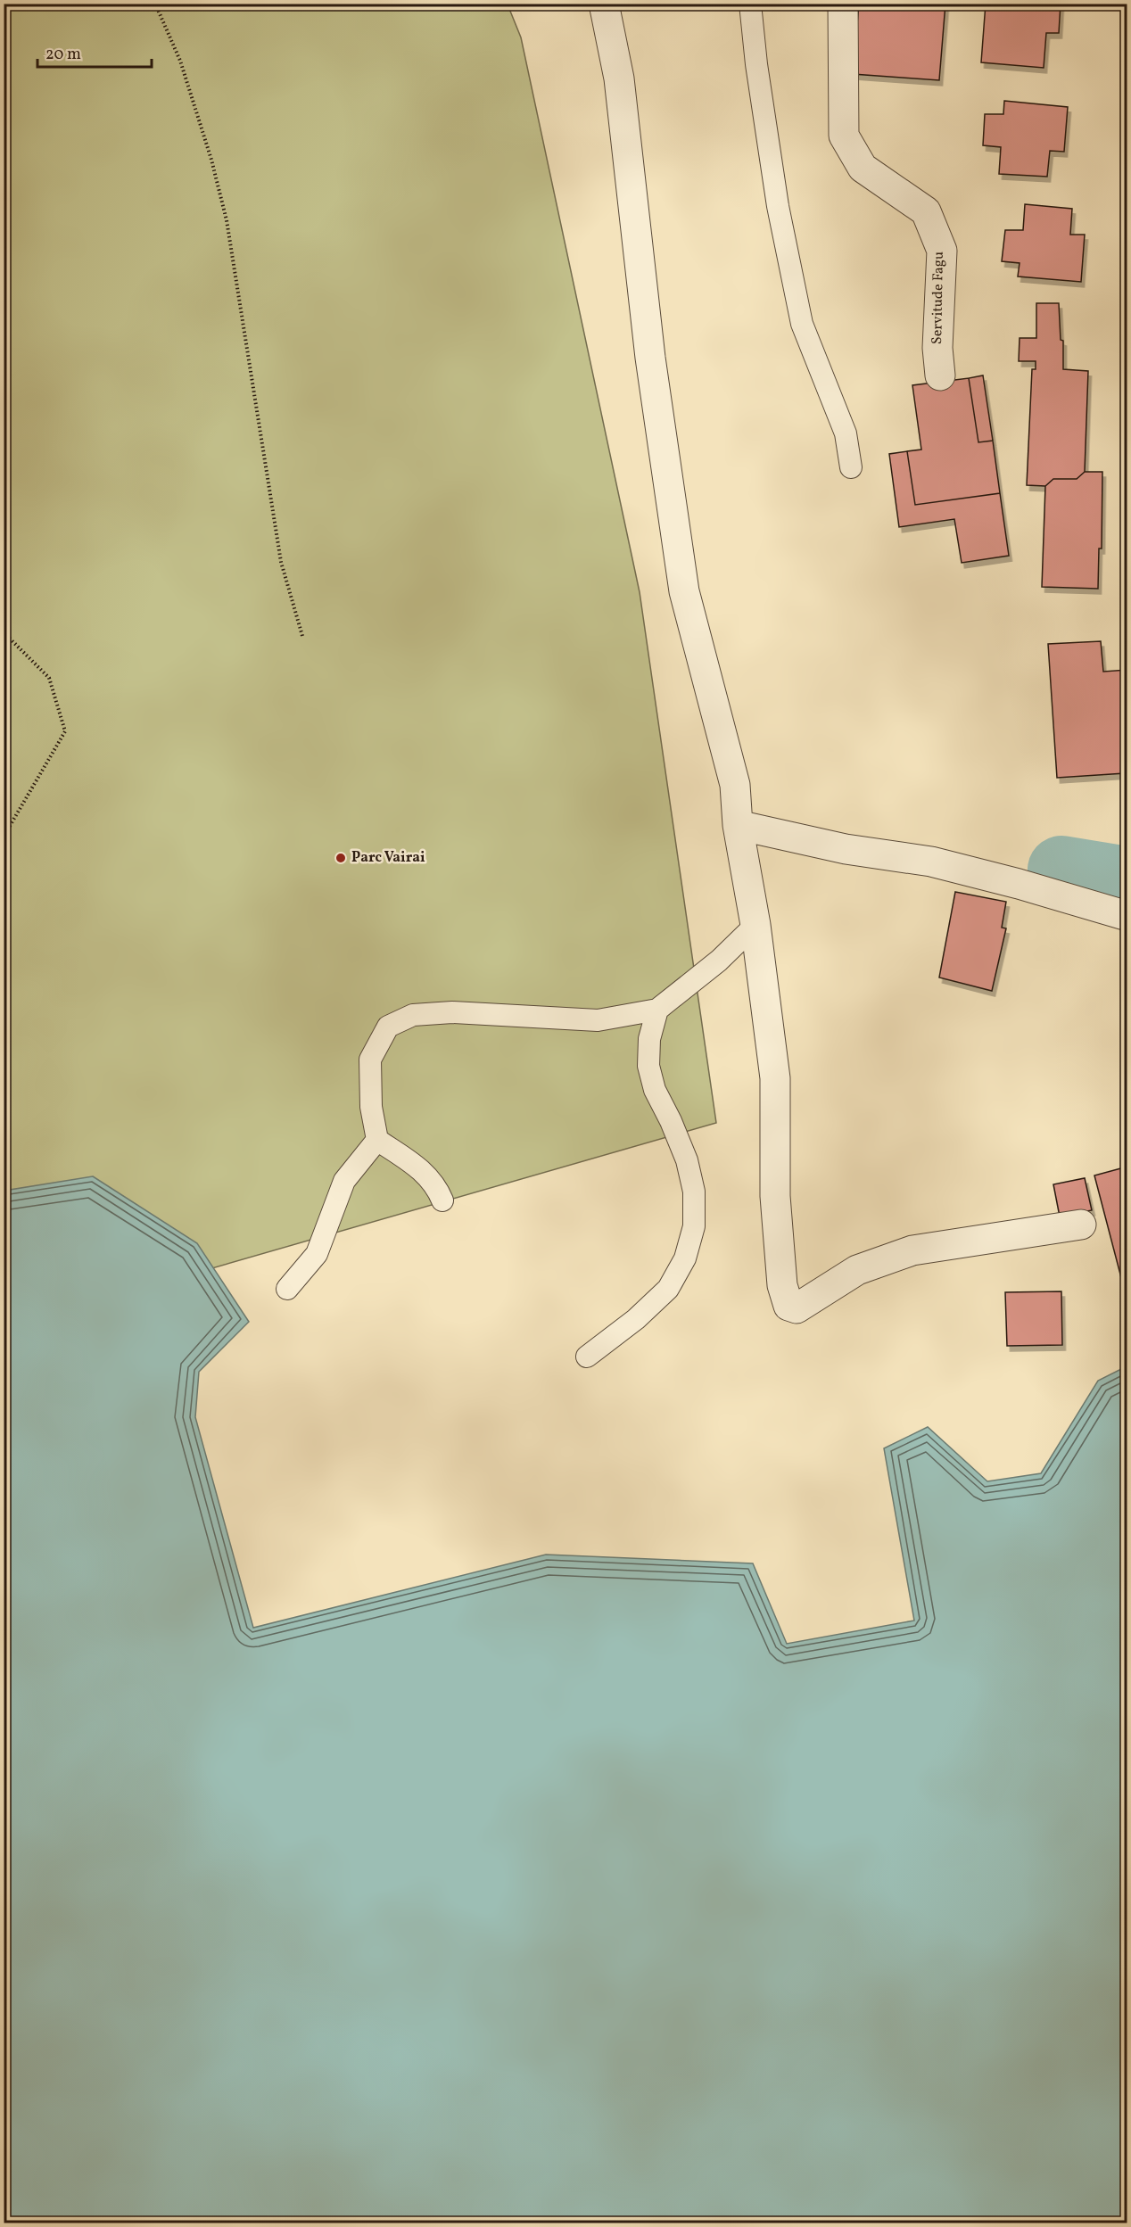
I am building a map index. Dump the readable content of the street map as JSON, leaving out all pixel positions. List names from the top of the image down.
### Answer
{
  "streets": {
    "street": ["Servitude Fagu"]
  },
  "places": ["Parc Vairai"],
  "scale_bar": "20 m"
}
